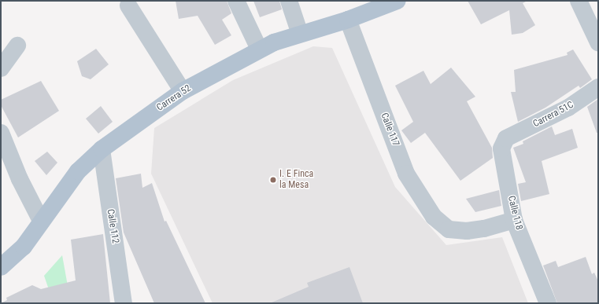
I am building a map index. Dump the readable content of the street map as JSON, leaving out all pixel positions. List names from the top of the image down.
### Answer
{
  "streets": {
    "main road": ["Carrera 52"],
    "street": [
      "Carrera 51C",
      "Calle 117",
      "Calle 118",
      "Calle 112"
    ]
  },
  "crossings": [
    ["Carrera 52", "Calle 117"],
    ["Carrera 52", "Calle 112"],
    ["Carrera 51C", "Calle 118"],
    ["Calle 117", "Calle 118"]
  ],
  "places": ["I. E Finca la Mesa"]
}
